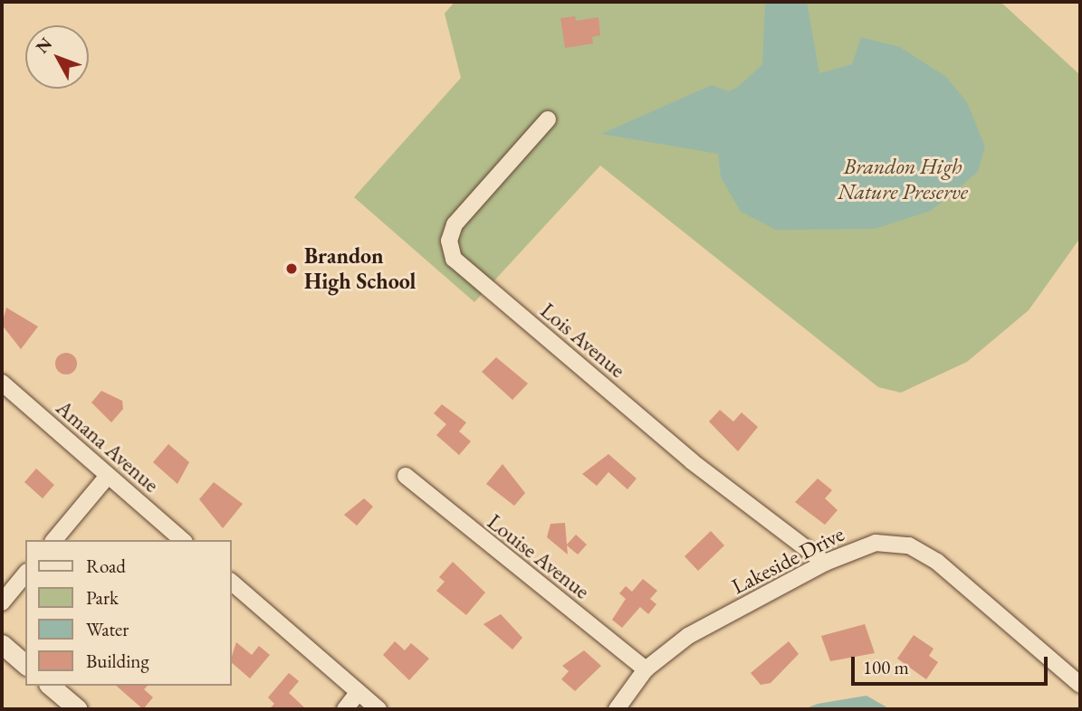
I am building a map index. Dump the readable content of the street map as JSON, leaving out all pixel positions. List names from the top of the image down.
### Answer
{
  "streets": {
    "street": [
      "Lois Avenue",
      "Amana Avenue",
      "Louise Avenue",
      "Lakeside Drive"
    ]
  },
  "crossings": [
    ["Lois Avenue", "Lakeside Drive"],
    ["Louise Avenue", "Lakeside Drive"]
  ],
  "parks": ["Brandon High Nature Preserve"],
  "places": ["Brandon High School"],
  "legend": [
    "Road",
    "Park",
    "Water",
    "Building"
  ],
  "scale_bar": "100 m",
  "north": "top left"
}
